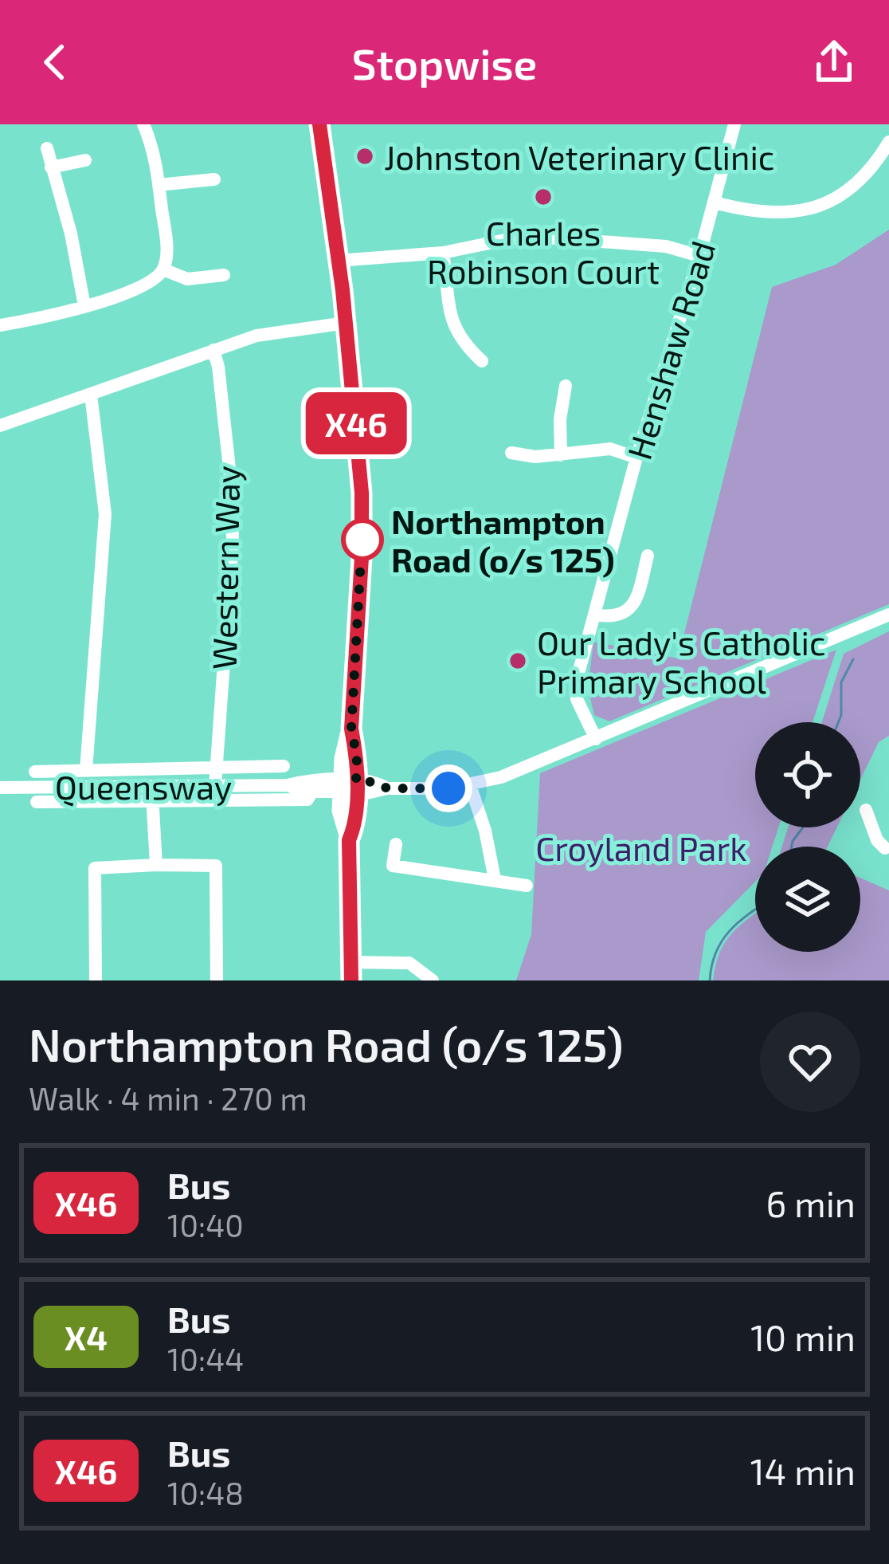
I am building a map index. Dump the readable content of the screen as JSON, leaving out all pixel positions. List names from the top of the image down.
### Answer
{
  "streets": {
    "street": ["Henshaw Road", "Western Way", "Queensway"]
  },
  "crossings": [
    ["Western Way", "Queensway"]
  ],
  "parks": ["Croyland Park"],
  "places": [
    "Johnston Veterinary Clinic",
    "Charles Robinson Court",
    "Northampton Road (o/s 125)",
    "Our Lady's Catholic Primary School"
  ],
  "lines": ["bus line X46"],
  "page": {
    "header": "Stopwise",
    "on_map": "X46",
    "heading": ["Northampton Road (o/s 125)", "Walk · 4 min · 270 m"],
    "list": [
      {
        "mark": "X46",
        "name": "Bus",
        "note": "10:40",
        "value": "6 min"
      },
      {
        "mark": "X4",
        "name": "Bus",
        "note": "10:44",
        "value": "10 min"
      },
      {
        "mark": "X46",
        "name": "Bus",
        "note": "10:48",
        "value": "14 min"
      }
    ]
  }
}
